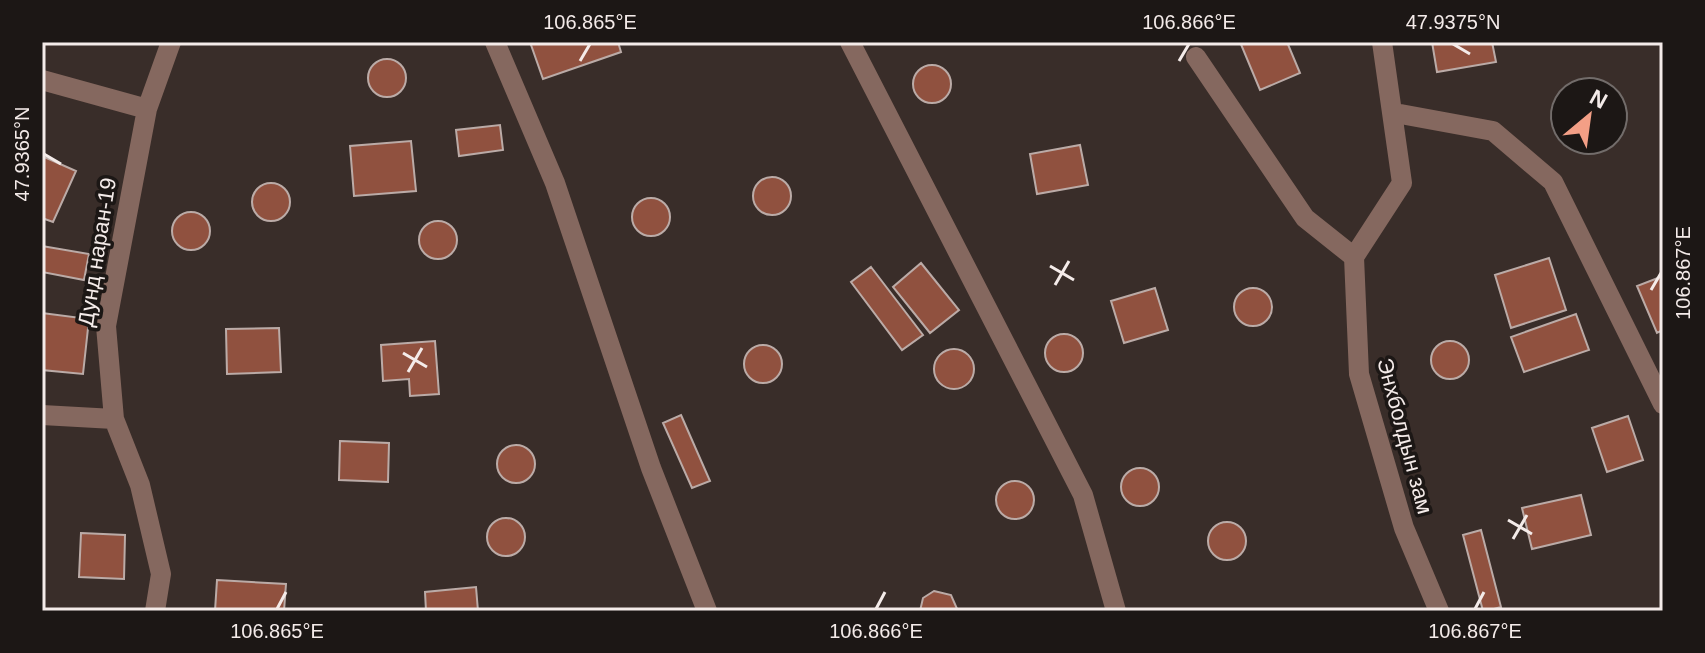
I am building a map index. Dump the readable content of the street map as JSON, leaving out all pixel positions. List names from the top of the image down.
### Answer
{
  "streets": {
    "street": ["Дунд наран-19", "Энхболдын зам"]
  },
  "north": "top right",
  "coordinates": [
    "106.865°E",
    "106.866°E",
    "47.9375°N",
    "47.9365°N",
    "106.867°E"
  ]
}
